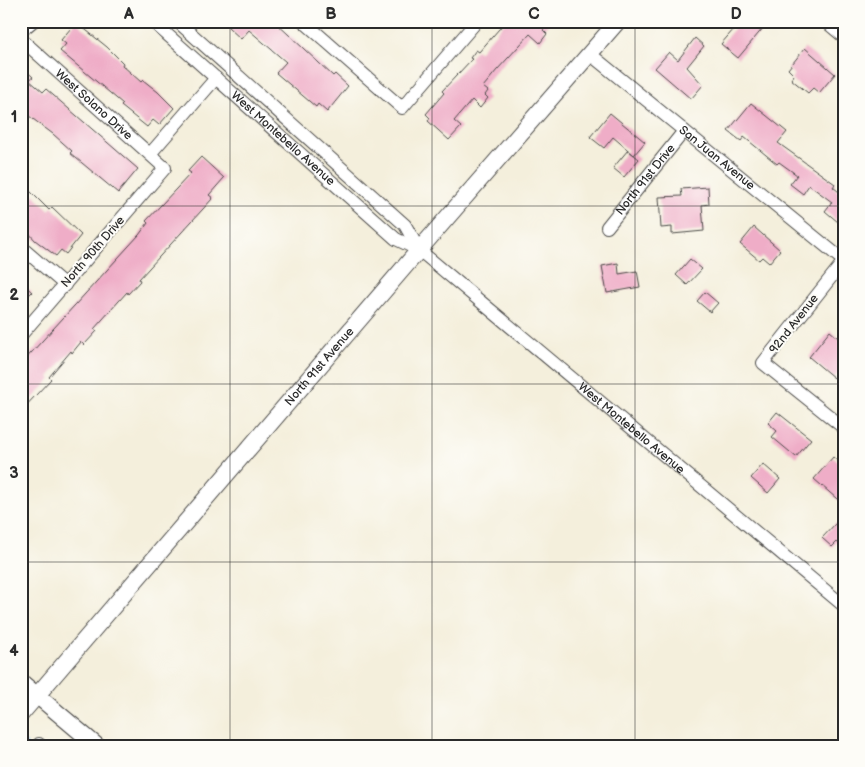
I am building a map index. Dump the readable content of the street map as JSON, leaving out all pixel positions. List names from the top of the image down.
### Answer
{
  "streets": {
    "main road": ["North 91st Avenue"],
    "street": [
      "West Solano Drive",
      "West Montebello Avenue",
      "San Juan Avenue",
      "North 91st Drive",
      "North 90th Drive",
      "92nd Avenue"
    ]
  },
  "crossings": [
    ["West Solano Drive", "North 90th Drive"],
    ["West Montebello Avenue", "North 91st Avenue"],
    ["San Juan Avenue", "North 91st Drive"],
    ["San Juan Avenue", "92nd Avenue"],
    ["San Juan Avenue", "North 91st Avenue"]
  ],
  "grid": {
    "columns": [
      "A",
      "B",
      "C",
      "D"
    ],
    "rows": [
      "1",
      "2",
      "3",
      "4"
    ]
  }
}
